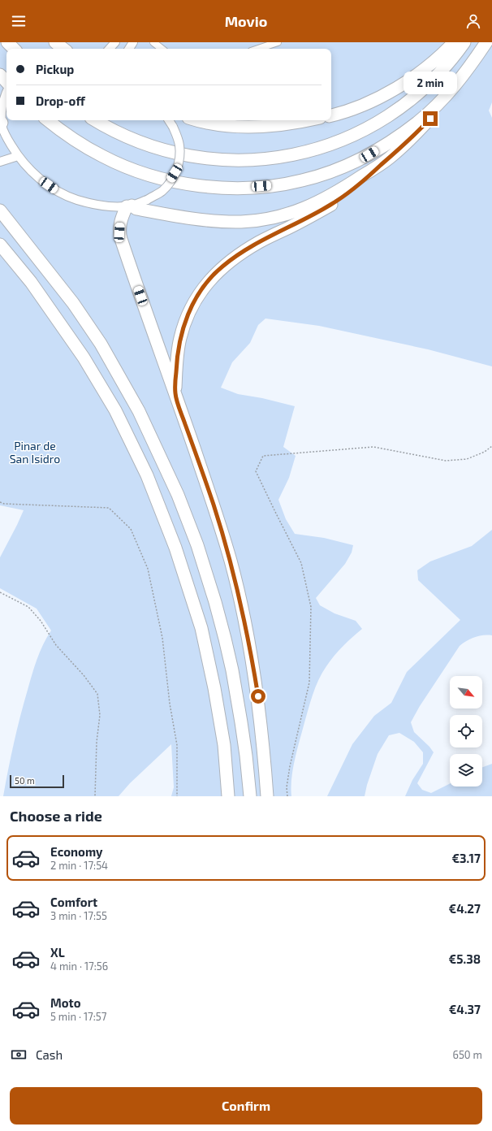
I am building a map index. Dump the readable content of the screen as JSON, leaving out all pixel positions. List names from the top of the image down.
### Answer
{
  "parks": ["Pinar de San Isidro"],
  "scale_bar": "50 m",
  "north": "bottom right",
  "page": {
    "header": "Movio",
    "banner": ["Pickup", "Drop-off"],
    "bubble": "2 min",
    "scale": "50 m",
    "heading": "Choose a ride",
    "list": [
      {
        "name": "Economy",
        "note": "2 min · 17:54",
        "value": "€3.17"
      },
      {
        "name": "Comfort",
        "note": "3 min · 17:55",
        "value": "€4.27"
      },
      {
        "name": "XL",
        "note": "4 min · 17:56",
        "value": "€5.38"
      },
      {
        "name": "Moto",
        "note": "5 min · 17:57",
        "value": "€4.37"
      }
    ],
    "pay": ["Cash", "650 m"],
    "buttons": "Confirm"
  }
}
